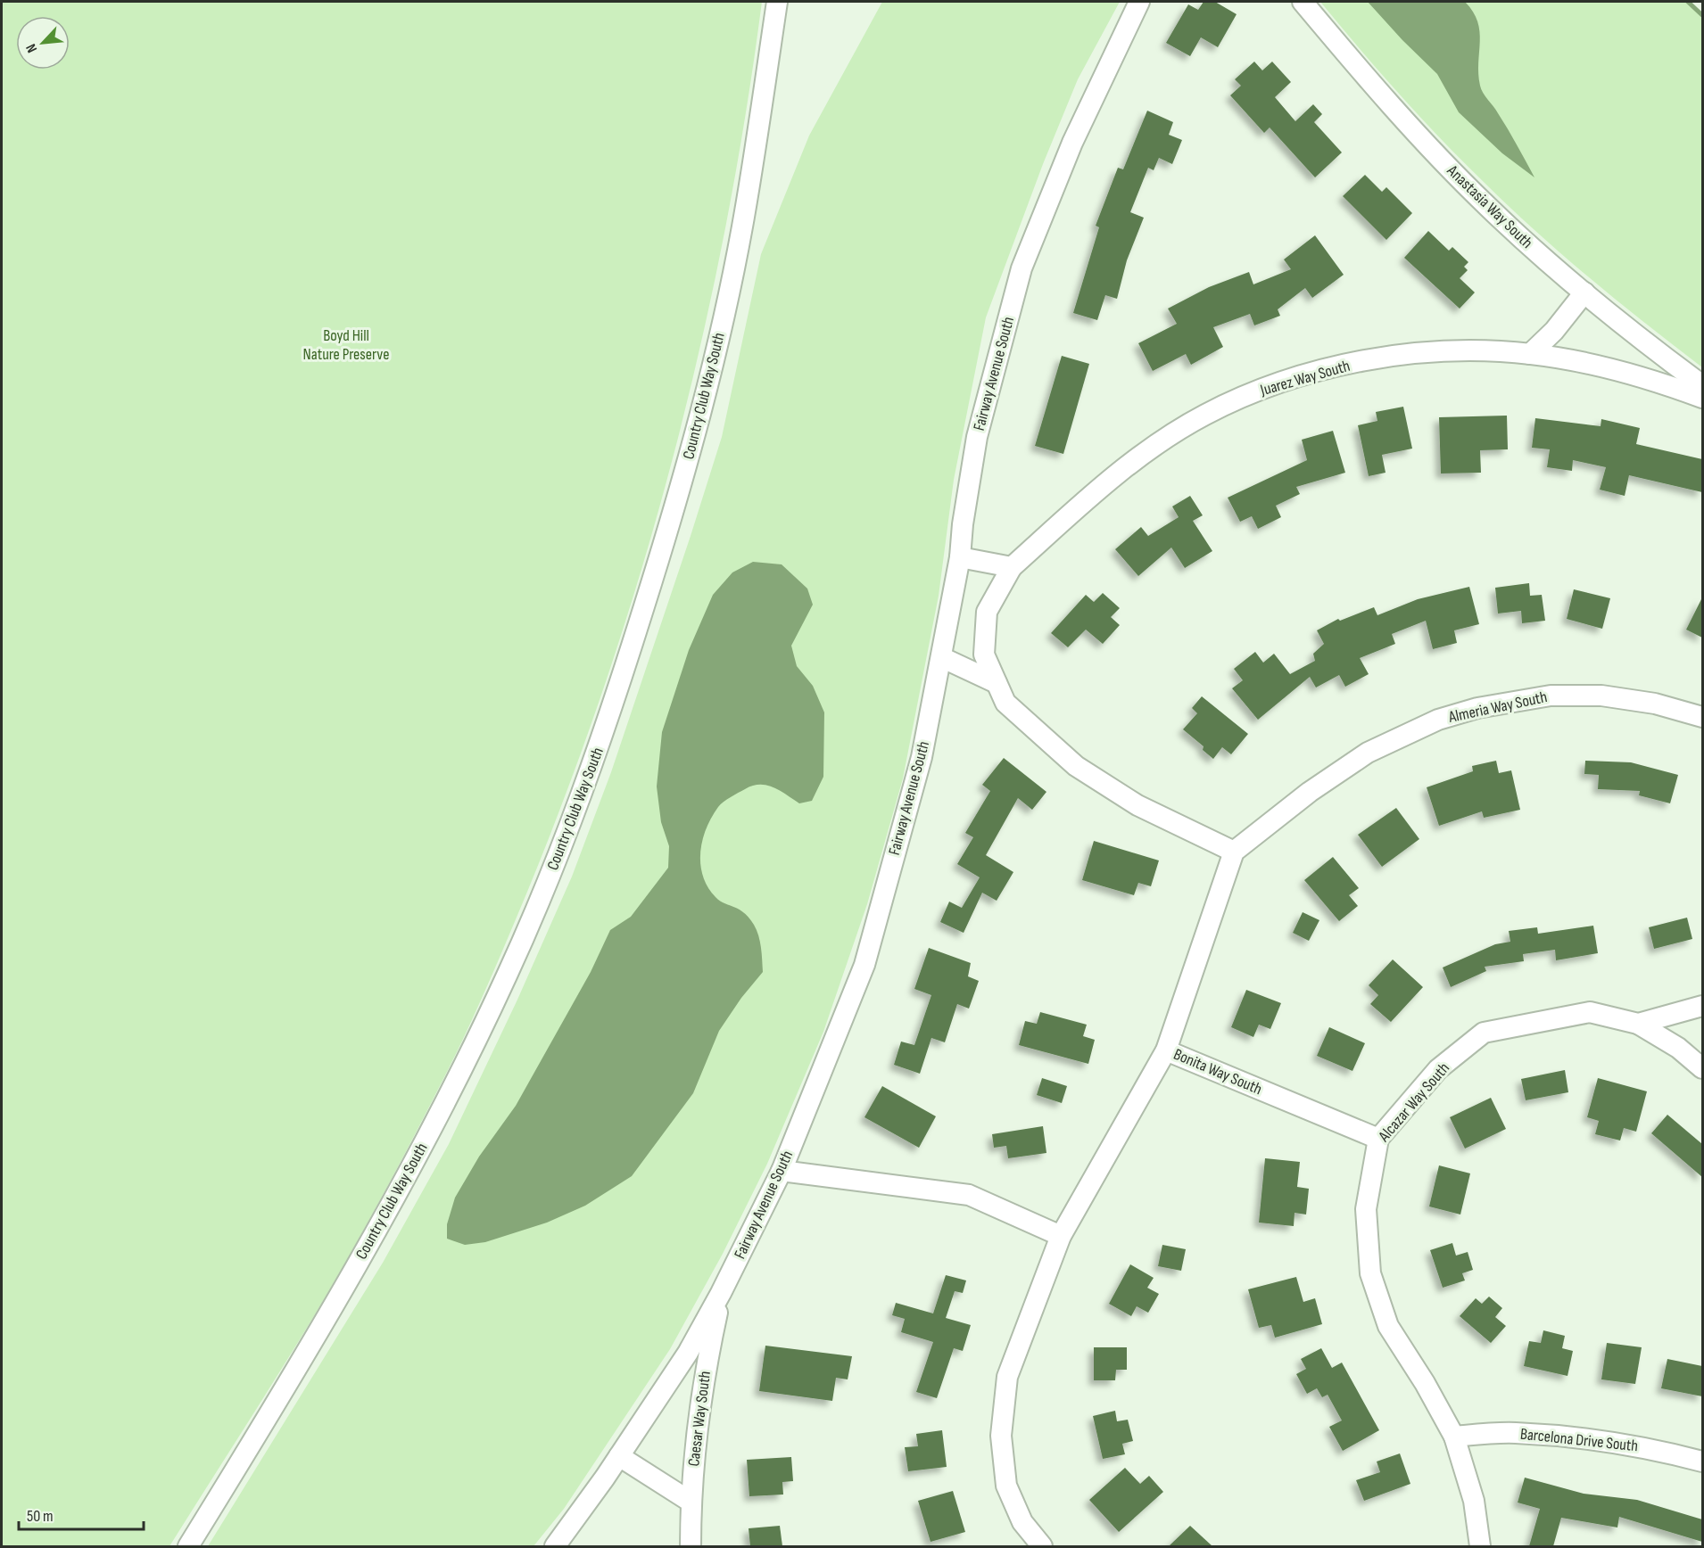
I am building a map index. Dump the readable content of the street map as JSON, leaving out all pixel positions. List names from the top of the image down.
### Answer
{
  "streets": {
    "street": [
      "Anastasia Way South",
      "Fairway Avenue South",
      "Juarez Way South",
      "Country Club Way South",
      "Almeria Way South",
      "Bonita Way South",
      "Alcazar Way South",
      "Caesar Way South",
      "Barcelona Drive South"
    ]
  },
  "crossings": [
    ["Fairway Avenue South", "Caesar Way South"],
    ["Bonita Way South", "Alcazar Way South"],
    ["Alcazar Way South", "Barcelona Drive South"]
  ],
  "parks": ["Boyd Hill Nature Preserve"],
  "scale_bar": "50 m",
  "north": "bottom left"
}
